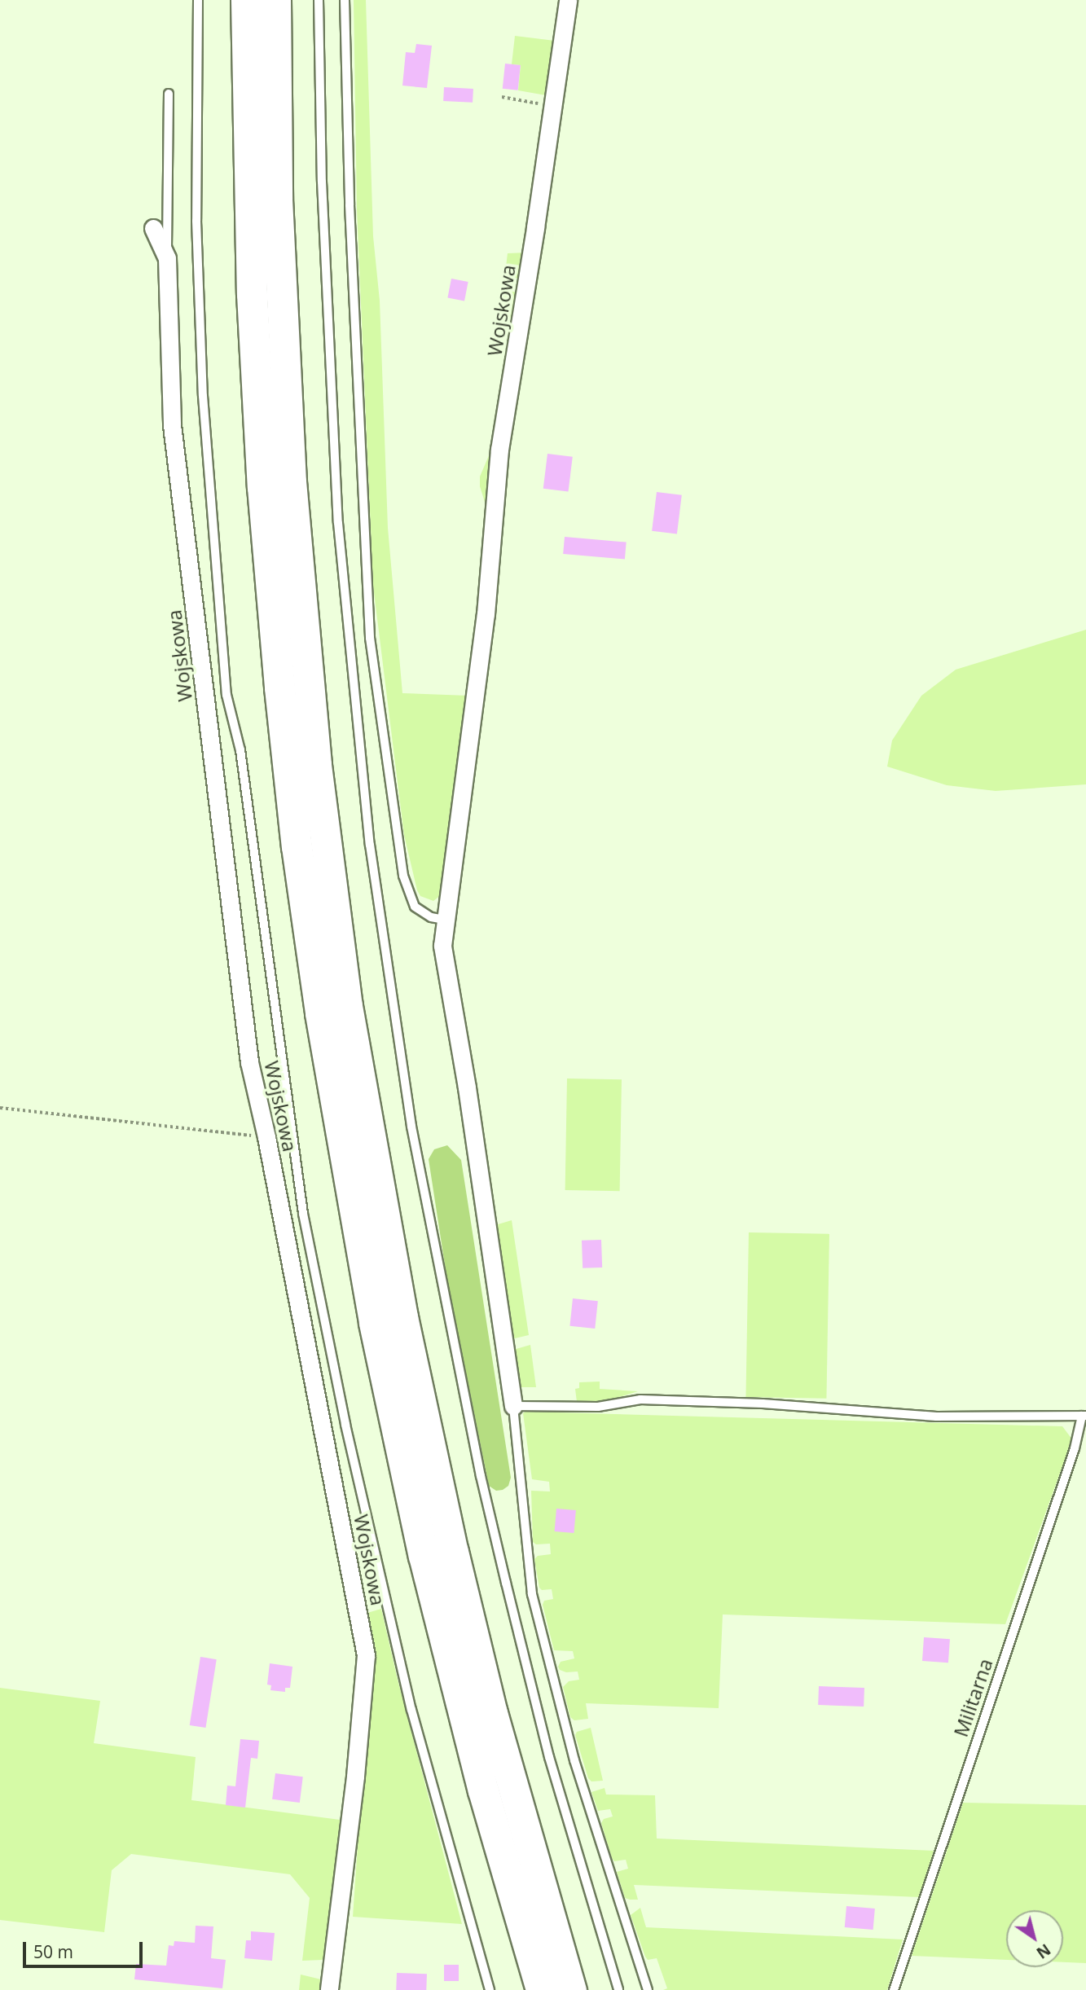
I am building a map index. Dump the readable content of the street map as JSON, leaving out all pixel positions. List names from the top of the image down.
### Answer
{
  "streets": {
    "street": ["Wojskowa"],
    "lane": ["Militarna"]
  },
  "scale_bar": "50 m",
  "north": "bottom right"
}
